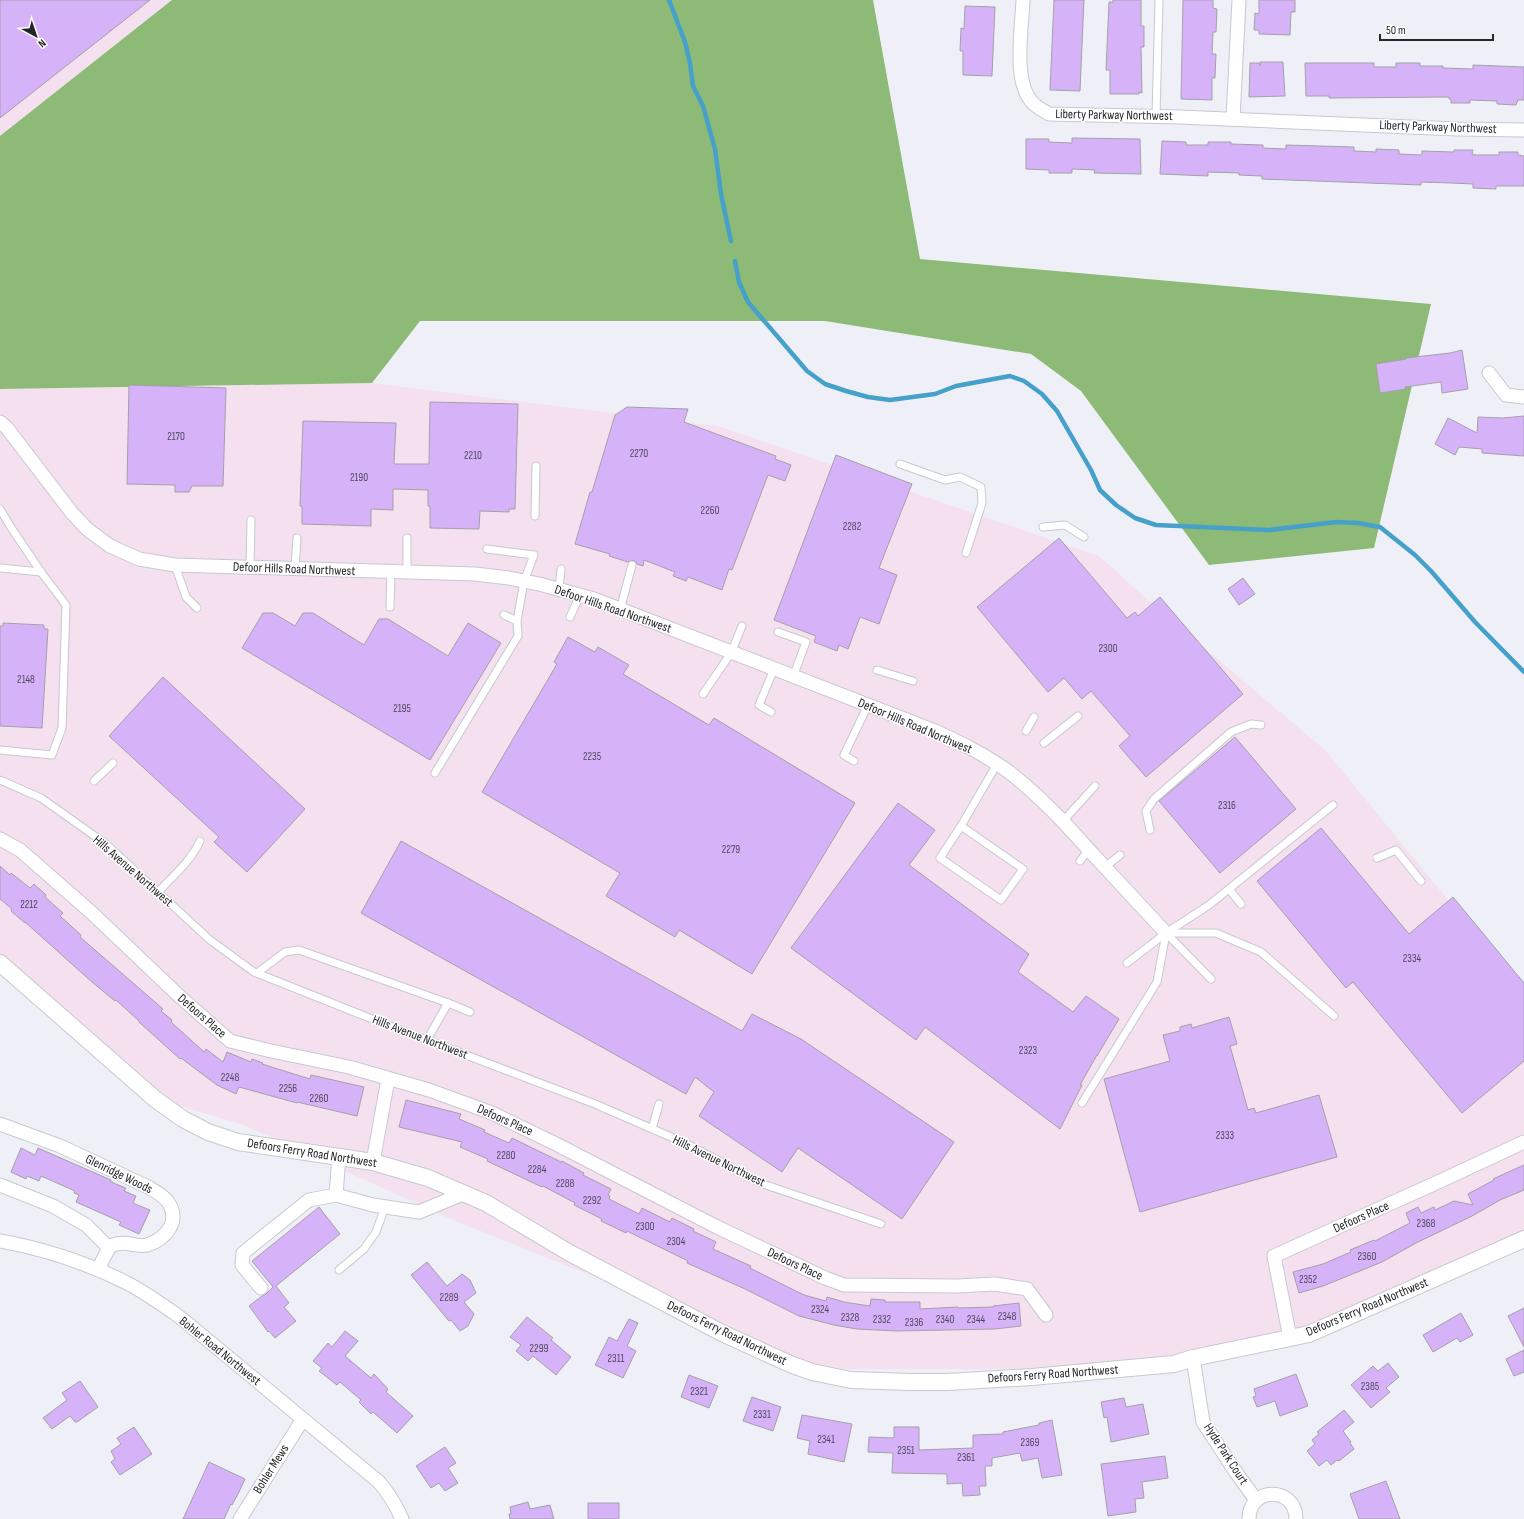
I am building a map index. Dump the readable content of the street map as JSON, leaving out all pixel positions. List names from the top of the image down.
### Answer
{
  "streets": {
    "street": [
      "Liberty Parkway Northwest",
      "Defoor Hills Road Northwest",
      "Defoors Place",
      "Defoors Ferry Road Northwest",
      "Glenridge Woods",
      "Bohler Road Northwest",
      "Hyde Park Court",
      "Bohler Mews"
    ],
    "lane": ["Hills Avenue Northwest"]
  },
  "crossings": [
    ["Defoors Place", "Defoors Ferry Road Northwest"],
    ["Defoors Ferry Road Northwest", "Hyde Park Court"],
    ["Bohler Road Northwest", "Bohler Mews"]
  ],
  "house_numbers": [
    "2170",
    "2270",
    "2210",
    "2190",
    "2260",
    "2282",
    "2300",
    "2148",
    "2195",
    "2235",
    "2316",
    "2279",
    "2212",
    "2334",
    "2323",
    "2248",
    "2256",
    "2260",
    "2333",
    "2280",
    "2284",
    "2288",
    "2292",
    "2368",
    "2300",
    "2304",
    "2360",
    "2352",
    "2289",
    "2324",
    "2348",
    "2328",
    "2332",
    "2340",
    "2344",
    "2336",
    "2299",
    "2311",
    "2385",
    "2321",
    "2331",
    "2341",
    "2369",
    "2351",
    "2361"
  ],
  "scale_bar": "50 m",
  "north": "bottom right"
}
